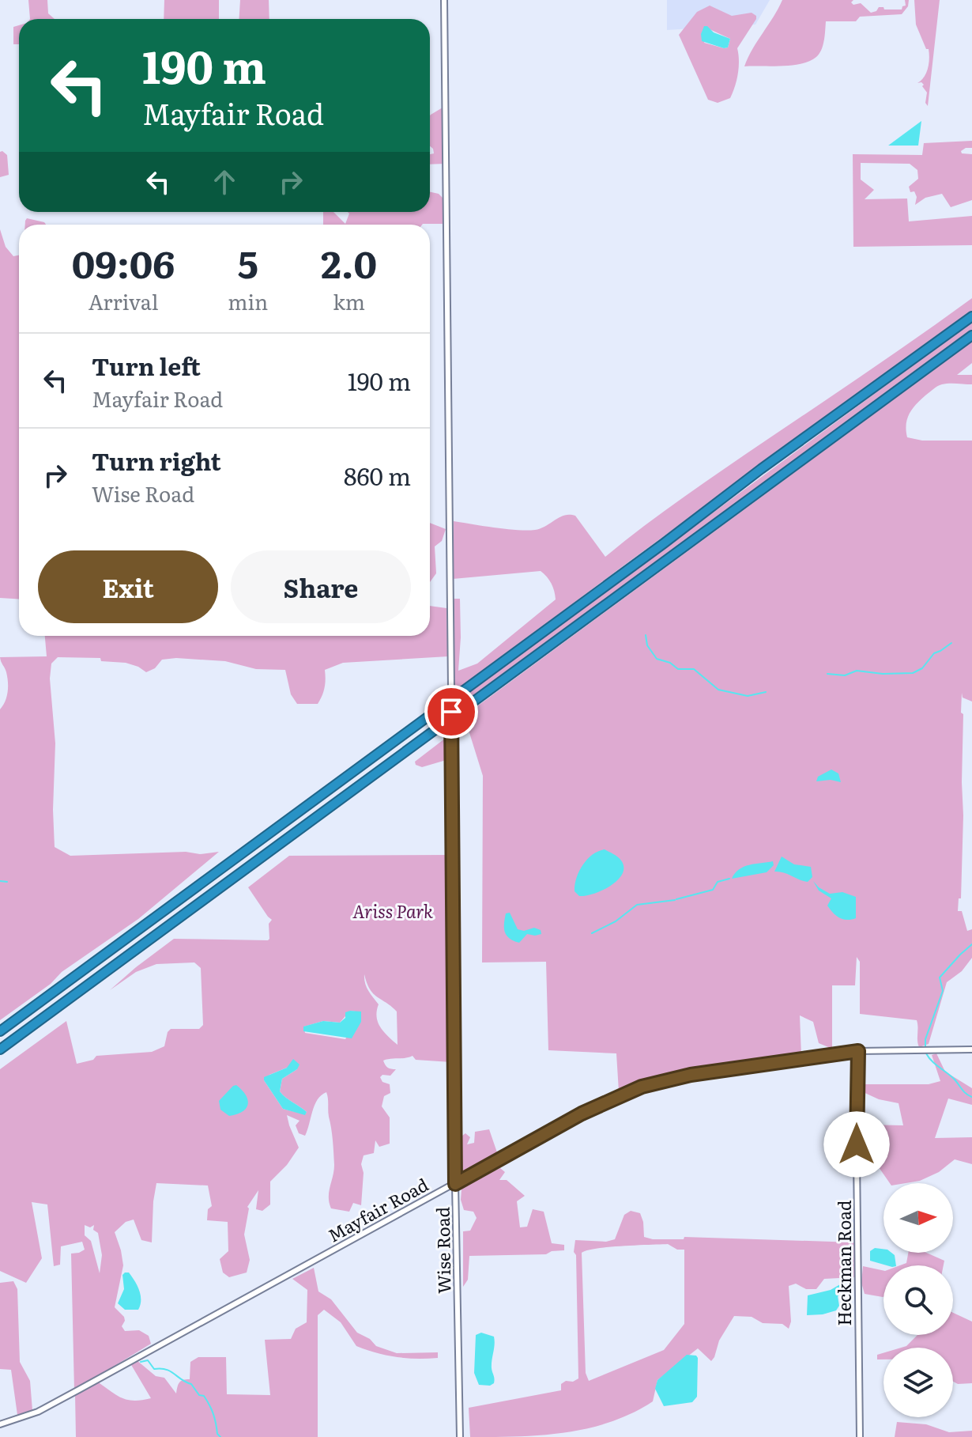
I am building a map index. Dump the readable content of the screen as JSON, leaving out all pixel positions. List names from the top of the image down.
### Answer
{
  "streets": {
    "street": ["Mayfair Road", "Wise Road", "Heckman Road"]
  },
  "crossings": [
    ["Mayfair Road", "Wise Road"],
    ["Mayfair Road", "Heckman Road"]
  ],
  "parks": ["Ariss Park"],
  "north": "right",
  "page": {
    "turn": ["190 m", "Mayfair Road"],
    "eta": [
      "09:06",
      "Arrival",
      "5",
      "min",
      "2.0",
      "km"
    ],
    "list": [
      {
        "name": "Turn left",
        "note": "Mayfair Road",
        "value": "190 m"
      },
      {
        "name": "Turn right",
        "note": "Wise Road",
        "value": "860 m"
      }
    ],
    "buttons": ["Exit", "Share"]
  }
}
